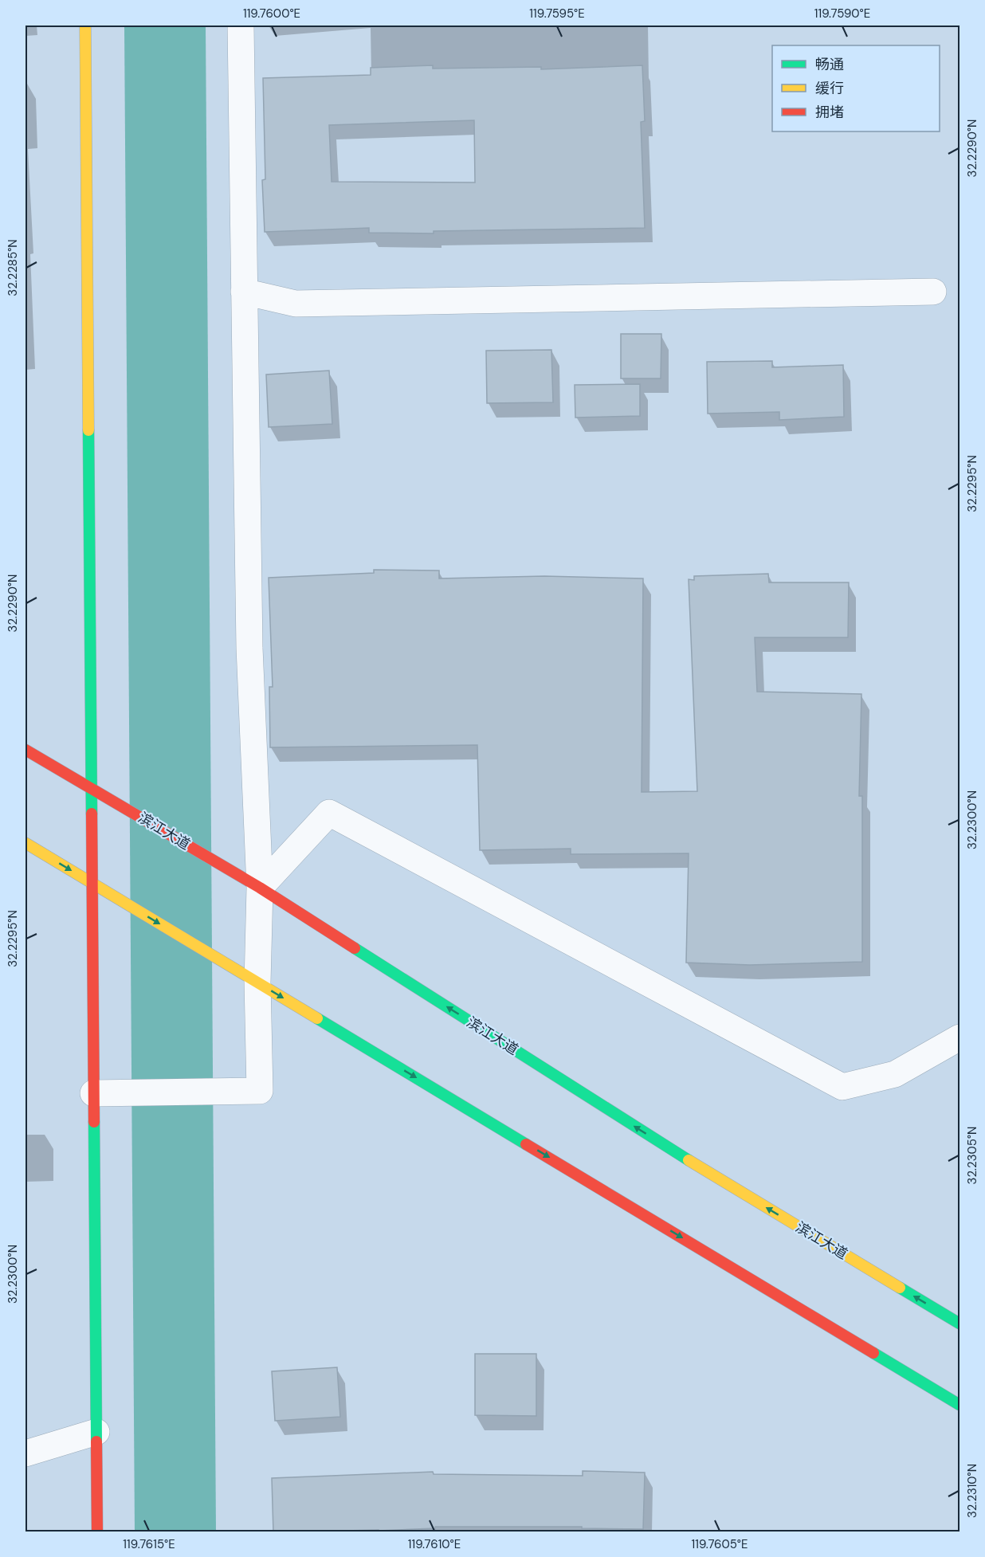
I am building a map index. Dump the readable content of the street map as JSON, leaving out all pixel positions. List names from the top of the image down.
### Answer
{
  "streets": {
    "main road": ["滨江大道"]
  },
  "legend": ["畅通", "缓行", "拥堵"],
  "coordinates": [
    "119.7600°E",
    "119.7595°E",
    "119.7590°E",
    "32.2290°N",
    "32.2285°N",
    "32.2295°N",
    "32.2300°N",
    "32.2305°N",
    "32.2310°N",
    "119.7615°E",
    "119.7610°E",
    "119.7605°E"
  ]
}
